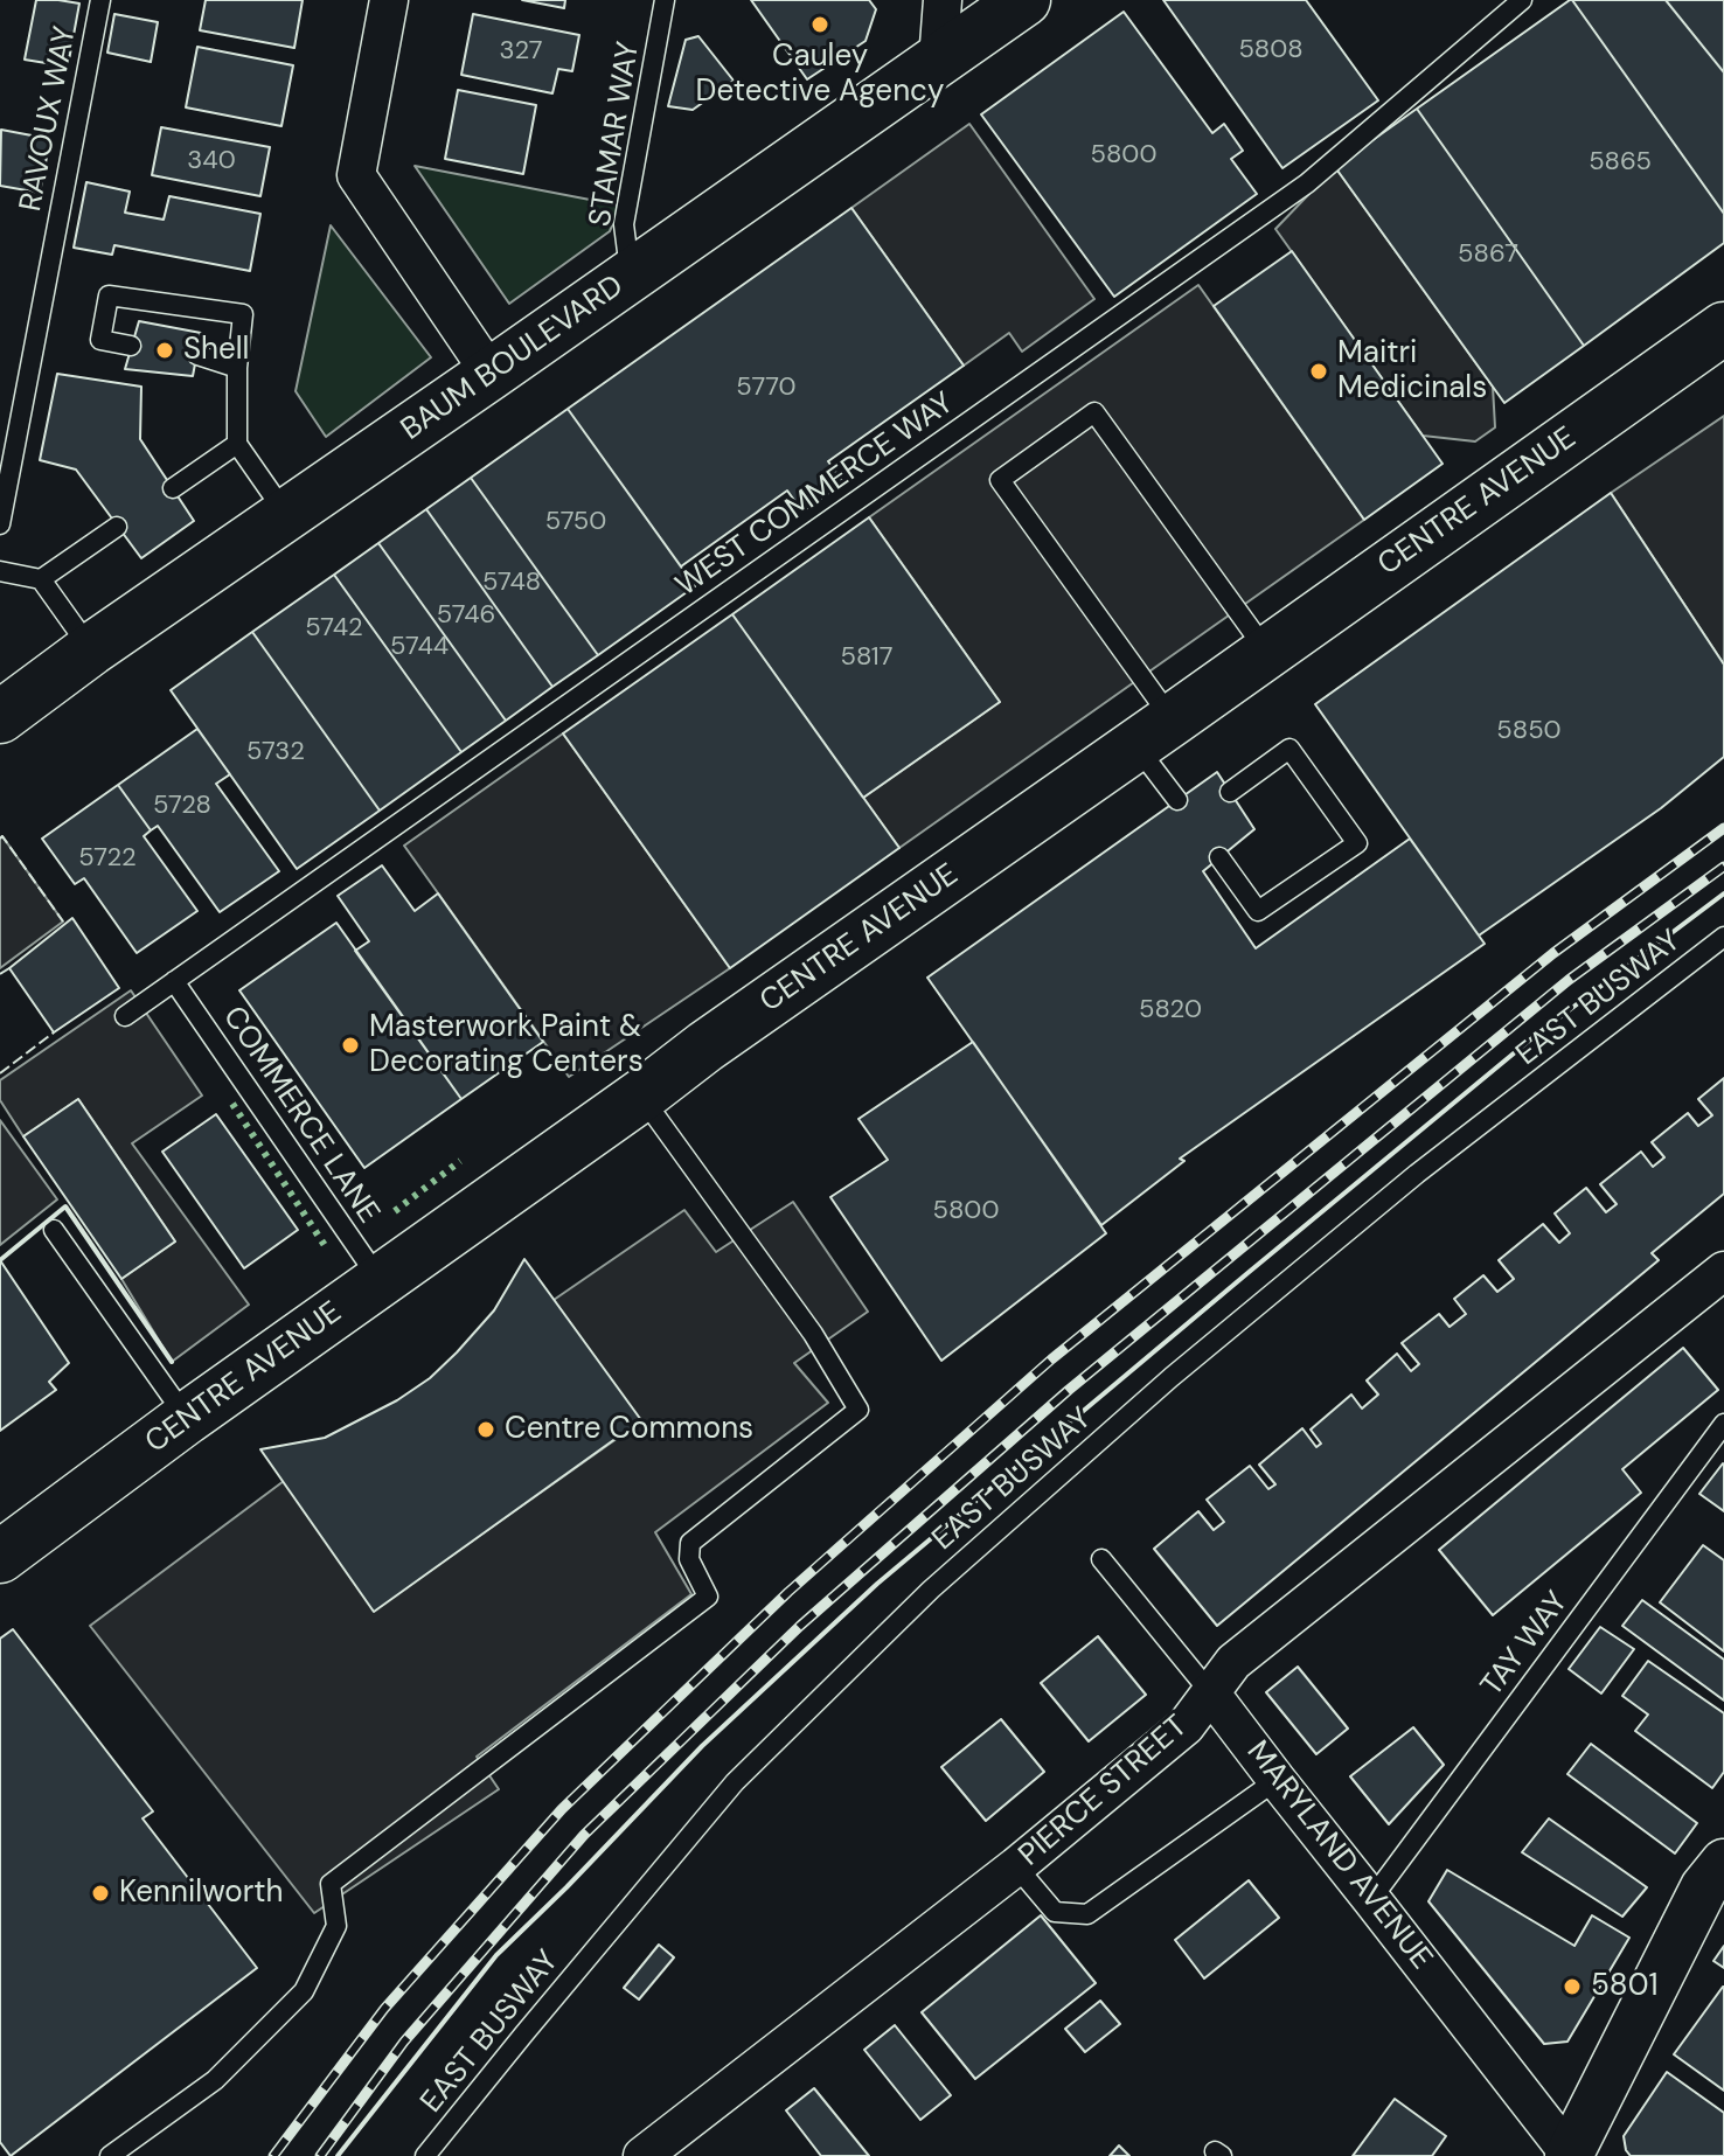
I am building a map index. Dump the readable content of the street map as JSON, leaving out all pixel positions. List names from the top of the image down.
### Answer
{
  "streets": {
    "main road": ["BAUM BOULEVARD", "CENTRE AVENUE"],
    "street": ["PIERCE STREET", "MARYLAND AVENUE"],
    "lane": [
      "RAVOUX WAY",
      "STAMAR WAY",
      "WEST COMMERCE WAY",
      "EAST BUSWAY",
      "COMMERCE LANE",
      "TAY WAY"
    ]
  },
  "crossings": [
    ["STAMAR WAY", "BAUM BOULEVARD"],
    ["WEST COMMERCE WAY", "COMMERCE LANE"],
    ["CENTRE AVENUE", "COMMERCE LANE"],
    ["TAY WAY", "MARYLAND AVENUE"],
    ["PIERCE STREET", "MARYLAND AVENUE"]
  ],
  "places": [
    "Cauley Detective Agency",
    "Shell",
    "Maitri Medicinals",
    "Masterwork Paint & Decorating Centers",
    "Centre Commons",
    "Kennilworth",
    "5801"
  ],
  "house_numbers": [
    "5808",
    "327",
    "5800",
    "340",
    "5865",
    "5867",
    "5770",
    "5750",
    "5748",
    "5746",
    "5742",
    "5744",
    "5817",
    "5850",
    "5732",
    "5728",
    "5722",
    "5820",
    "5800"
  ]
}
